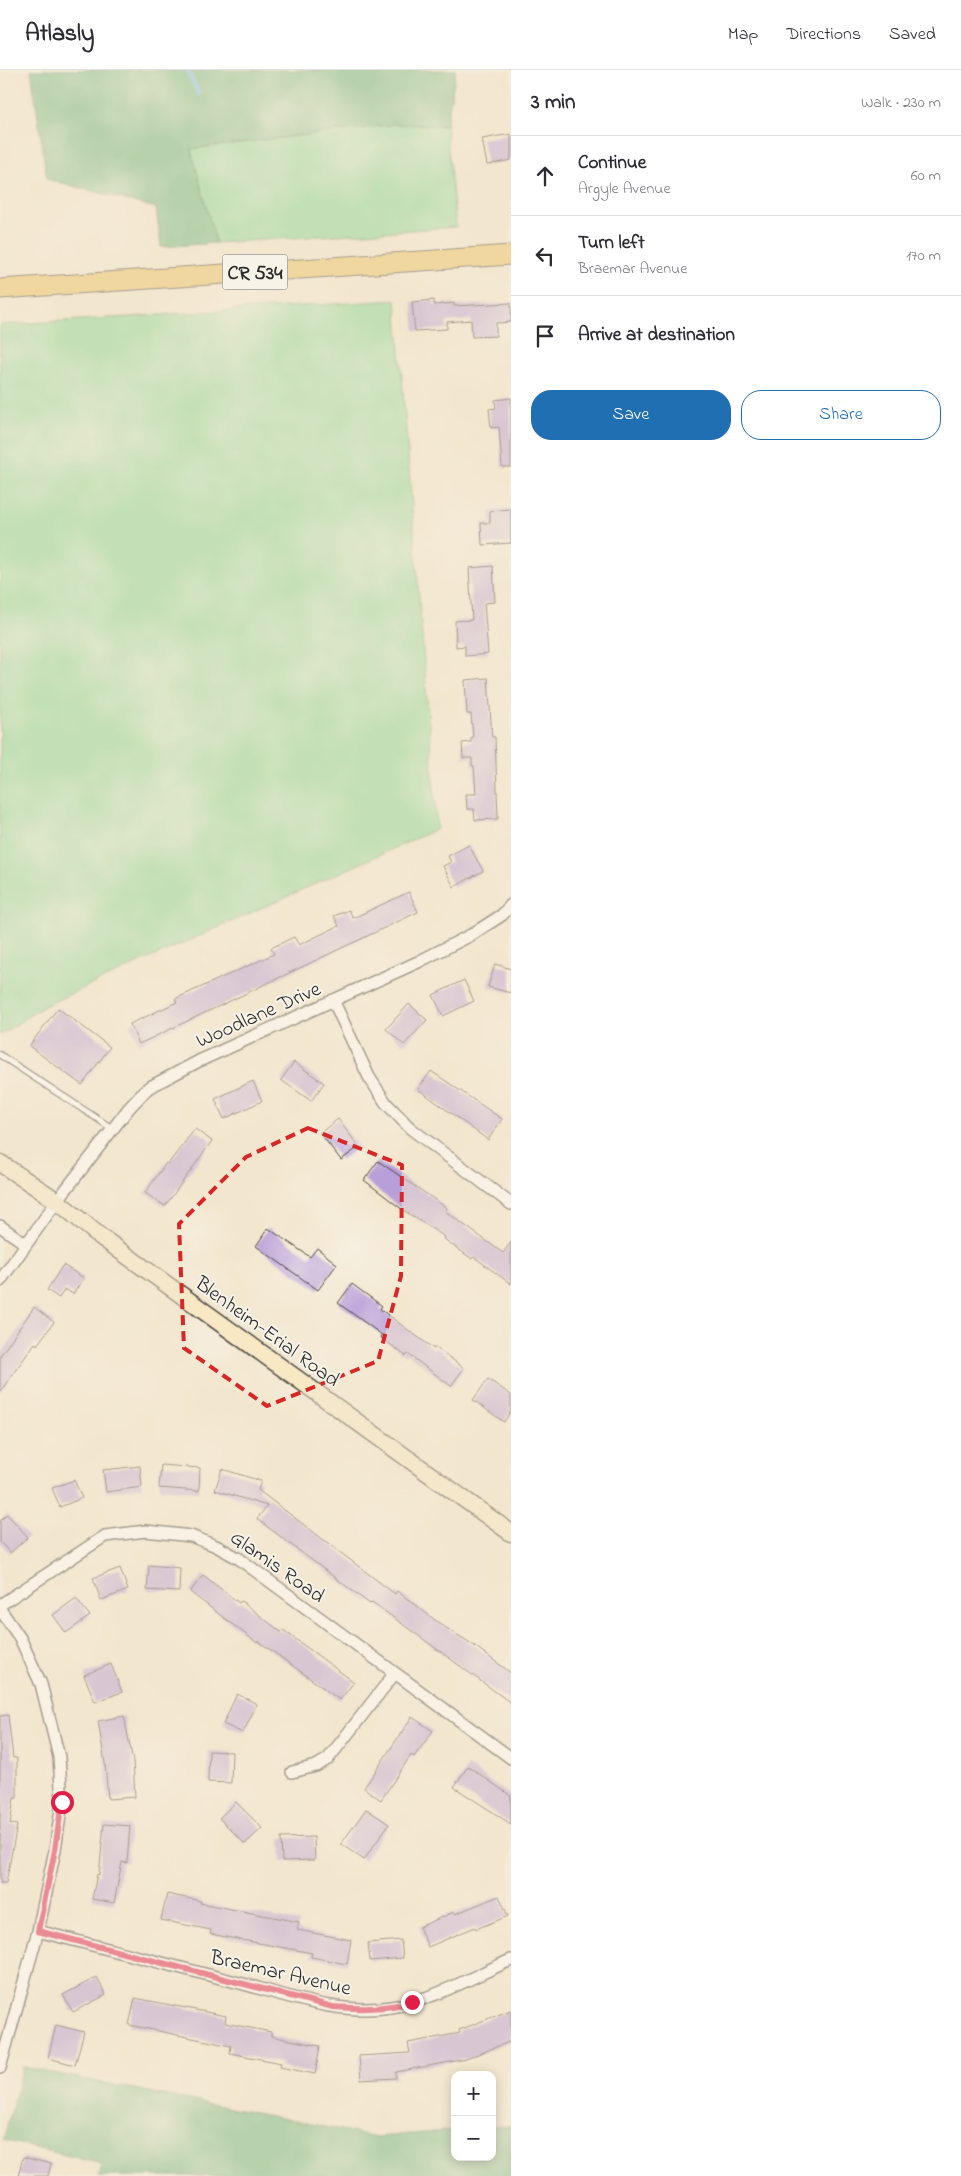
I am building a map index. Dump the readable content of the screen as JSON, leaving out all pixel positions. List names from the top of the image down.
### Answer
{
  "streets": {
    "main road": ["CR 534", "Blenheim-Erial Road"],
    "street": ["Woodlane Drive", "Glamis Road", "Braemar Avenue"]
  },
  "crossings": [
    ["Woodlane Drive", "Blenheim-Erial Road"]
  ],
  "page": {
    "header": "Atlasly",
    "nav": ["Map", "Directions", "Saved"],
    "heading": ["3 min", "Walk · 230 m"],
    "list": [
      ["Continue", "Argyle Avenue", "60 m"],
      ["Turn left", "Braemar Avenue", "170 m"],
      "Arrive at destination"
    ],
    "buttons": ["Save", "Share"],
    "map_buttons": ["+", "−"]
  }
}
